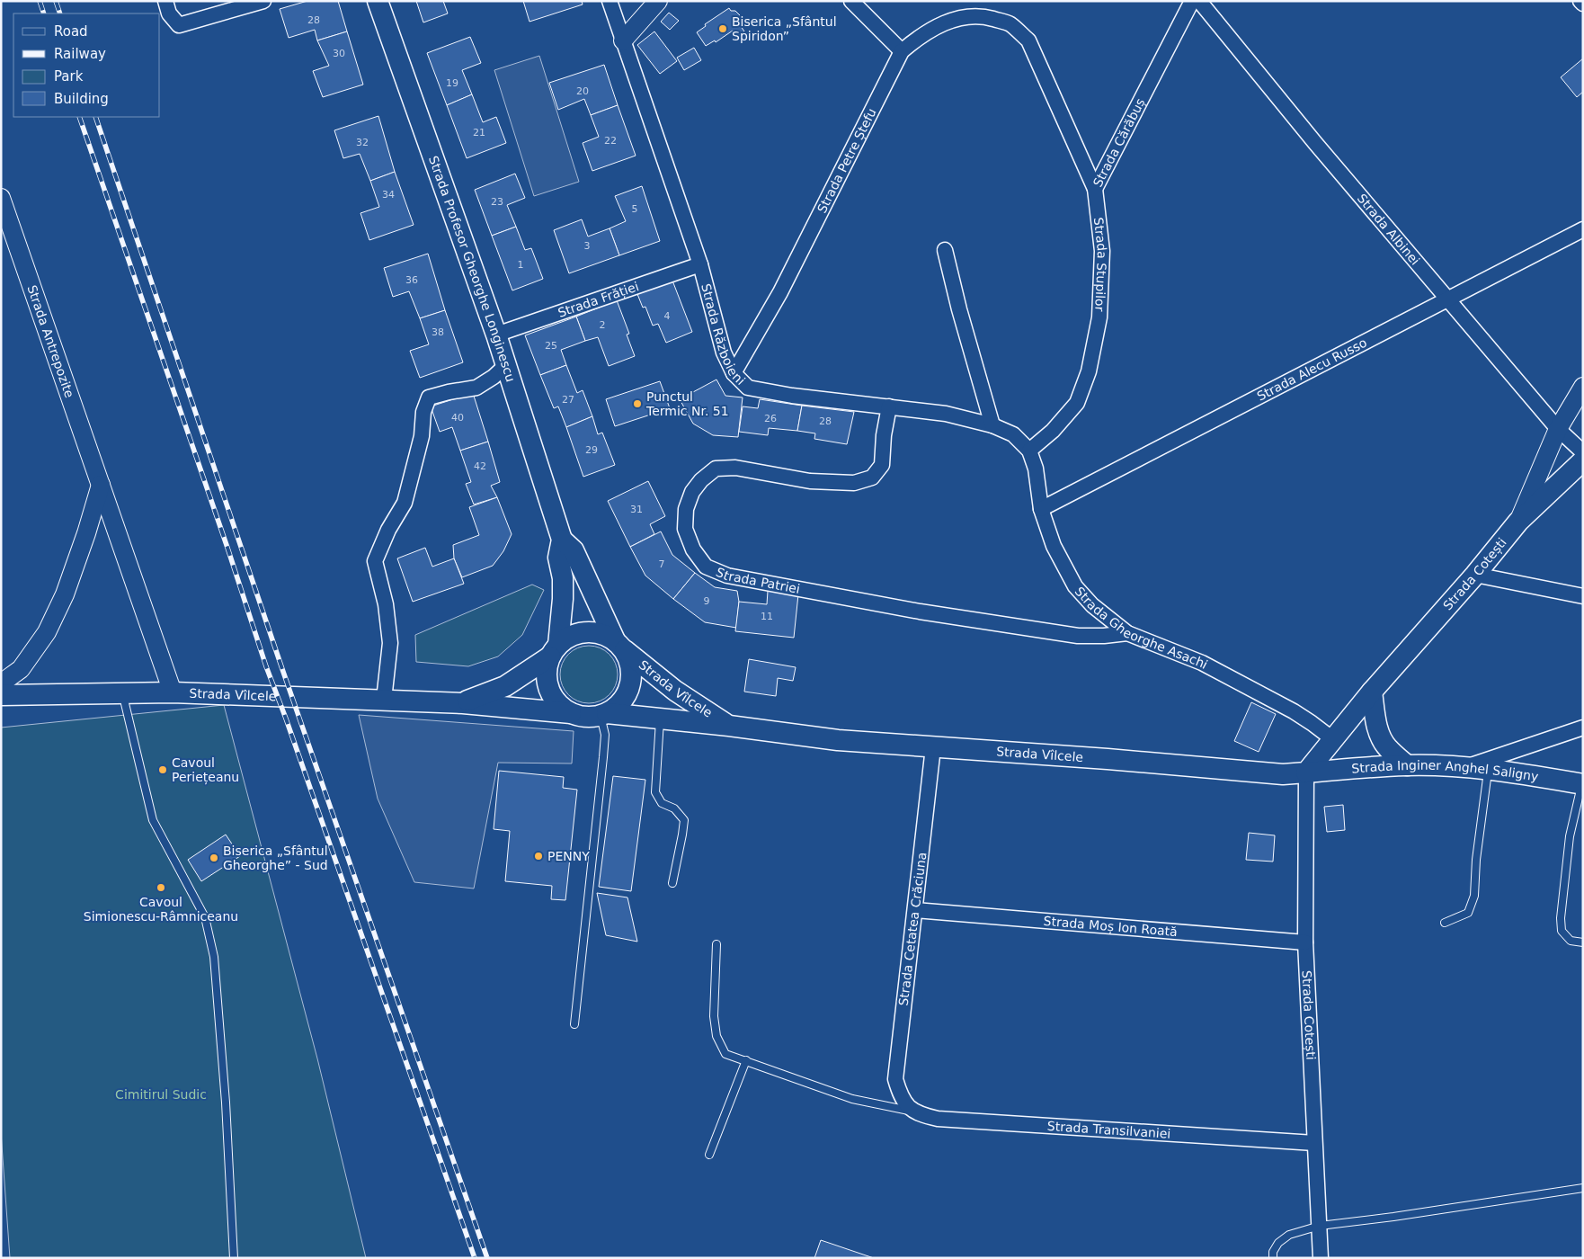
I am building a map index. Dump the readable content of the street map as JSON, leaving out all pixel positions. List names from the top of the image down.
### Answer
{
  "streets": {
    "main road": [
      "Strada Profesor Gheorghe Longinescu",
      "Strada Cotești",
      "Strada Vîlcele",
      "Strada Inginer Anghel Saligny"
    ],
    "street": [
      "Strada Cărăbuș",
      "Strada Petre Ștefu",
      "Strada Albinei",
      "Strada Stupilor",
      "Strada Frăției",
      "Strada Războieni",
      "Strada Antrepozite",
      "Strada Alecu Russo",
      "Strada Patriei",
      "Strada Gheorghe Asachi",
      "Strada Moș Ion Roată",
      "Strada Cetatea Crăciuna",
      "Strada Transilvaniei"
    ]
  },
  "crossings": [
    ["Strada Cărăbuș", "Strada Petre Ștefu"],
    ["Strada Cărăbuș", "Strada Stupilor"],
    ["Strada Petre Ștefu", "Strada Războieni"],
    ["Strada Albinei", "Strada Alecu Russo"],
    ["Strada Albinei", "Strada Cotești"],
    ["Strada Stupilor", "Strada Războieni"],
    ["Strada Stupilor", "Strada Gheorghe Asachi"],
    ["Strada Profesor Gheorghe Longinescu", "Strada Frăției"],
    ["Strada Profesor Gheorghe Longinescu", "Strada Vîlcele"],
    ["Strada Frăției", "Strada Războieni"],
    ["Strada Războieni", "Strada Patriei"],
    ["Strada Războieni", "Strada Gheorghe Asachi"],
    ["Strada Antrepozite", "Strada Vîlcele"],
    ["Strada Alecu Russo", "Strada Gheorghe Asachi"],
    ["Strada Cotești", "Strada Gheorghe Asachi"],
    ["Strada Cotești", "Strada Vîlcele"],
    ["Strada Cotești", "Strada Inginer Anghel Saligny"],
    ["Strada Cotești", "Strada Moș Ion Roată"],
    ["Strada Cotești", "Strada Transilvaniei"],
    ["Strada Patriei", "Strada Gheorghe Asachi"],
    ["Strada Vîlcele", "Strada Inginer Anghel Saligny"],
    ["Strada Vîlcele", "Strada Cetatea Crăciuna"],
    ["Strada Moș Ion Roată", "Strada Cetatea Crăciuna"],
    ["Strada Cetatea Crăciuna", "Strada Transilvaniei"]
  ],
  "parks": ["Cimitirul Sudic"],
  "places": [
    "Biserica „Sfântul Spiridon”",
    "Punctul Termic Nr. 51",
    "Cavoul Periețeanu",
    "PENNY",
    "Biserica „Sfântul Gheorghe” - Sud",
    "Cavoul Simionescu-Râmniceanu"
  ],
  "house_numbers": [
    "28",
    "30",
    "19",
    "20",
    "21",
    "22",
    "32",
    "34",
    "23",
    "5",
    "3",
    "1",
    "36",
    "4",
    "2",
    "38",
    "25",
    "27",
    "40",
    "26",
    "28",
    "29",
    "42",
    "31",
    "7",
    "9",
    "11"
  ],
  "legend": [
    "Road",
    "Railway",
    "Park",
    "Building"
  ]
}
